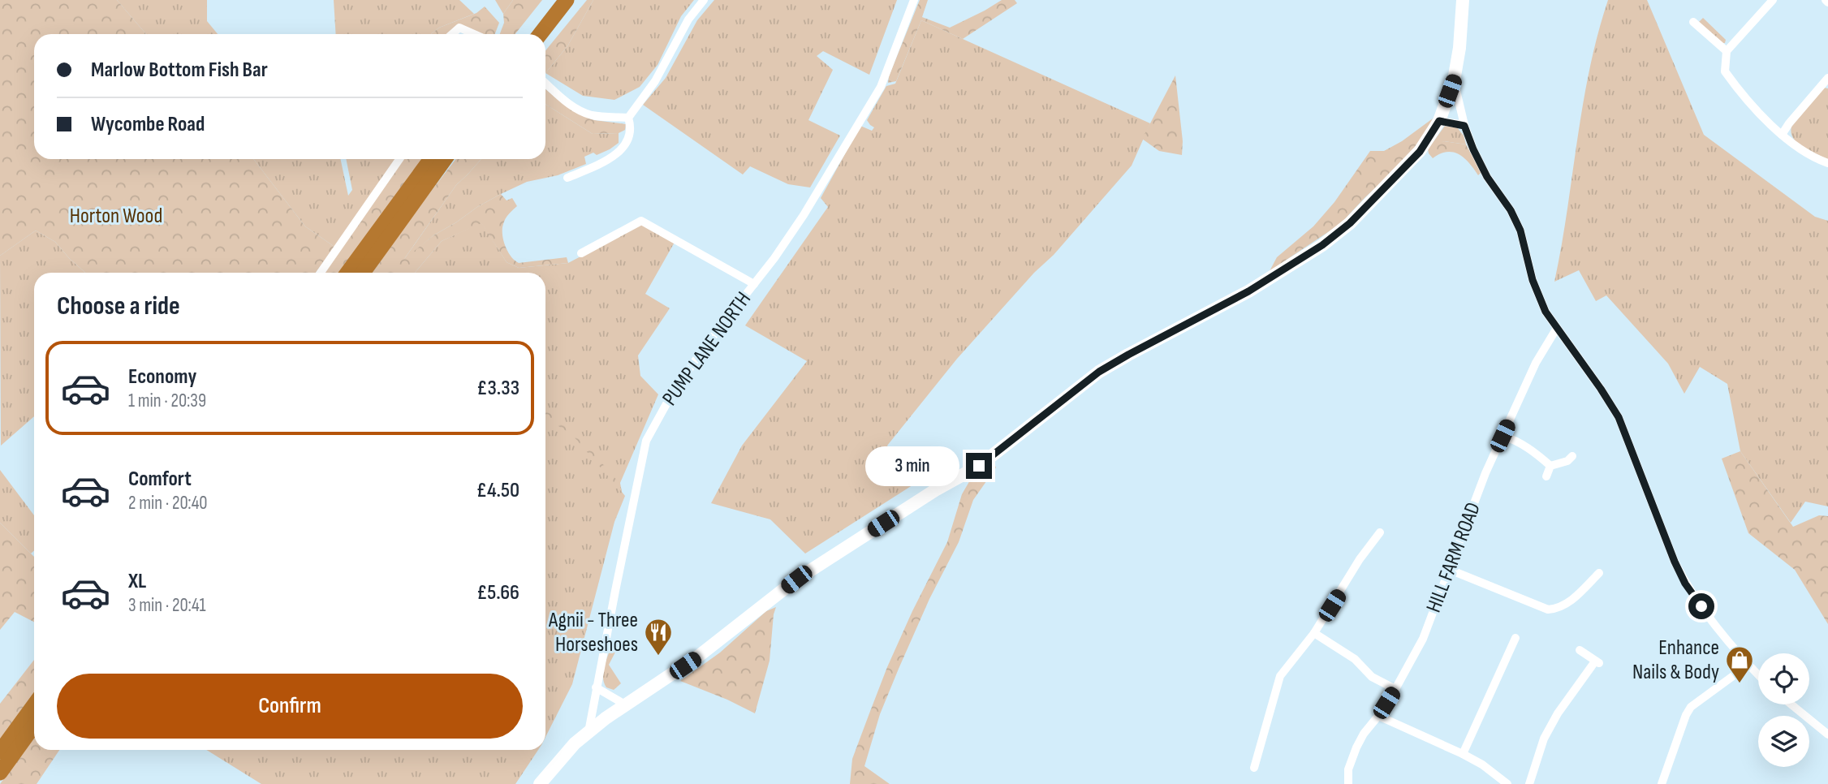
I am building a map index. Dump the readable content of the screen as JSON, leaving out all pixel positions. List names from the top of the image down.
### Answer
{
  "streets": {
    "street": ["PUMP LANE NORTH", "HILL FARM ROAD"]
  },
  "parks": ["Horton Wood"],
  "places": {
    "restaurant": ["Agnii - Three Horseshoes"],
    "shop": ["Enhance Nails & Body"]
  },
  "page": {
    "banner": ["Marlow Bottom Fish Bar", "Wycombe Road"],
    "heading": "Choose a ride",
    "list": [
      {
        "name": "Economy",
        "note": "1 min · 20:39",
        "value": "£3.33"
      },
      {
        "name": "Comfort",
        "note": "2 min · 20:40",
        "value": "£4.50"
      },
      {
        "name": "XL",
        "note": "3 min · 20:41",
        "value": "£5.66"
      }
    ],
    "bubble": "3 min",
    "buttons": "Confirm"
  }
}
